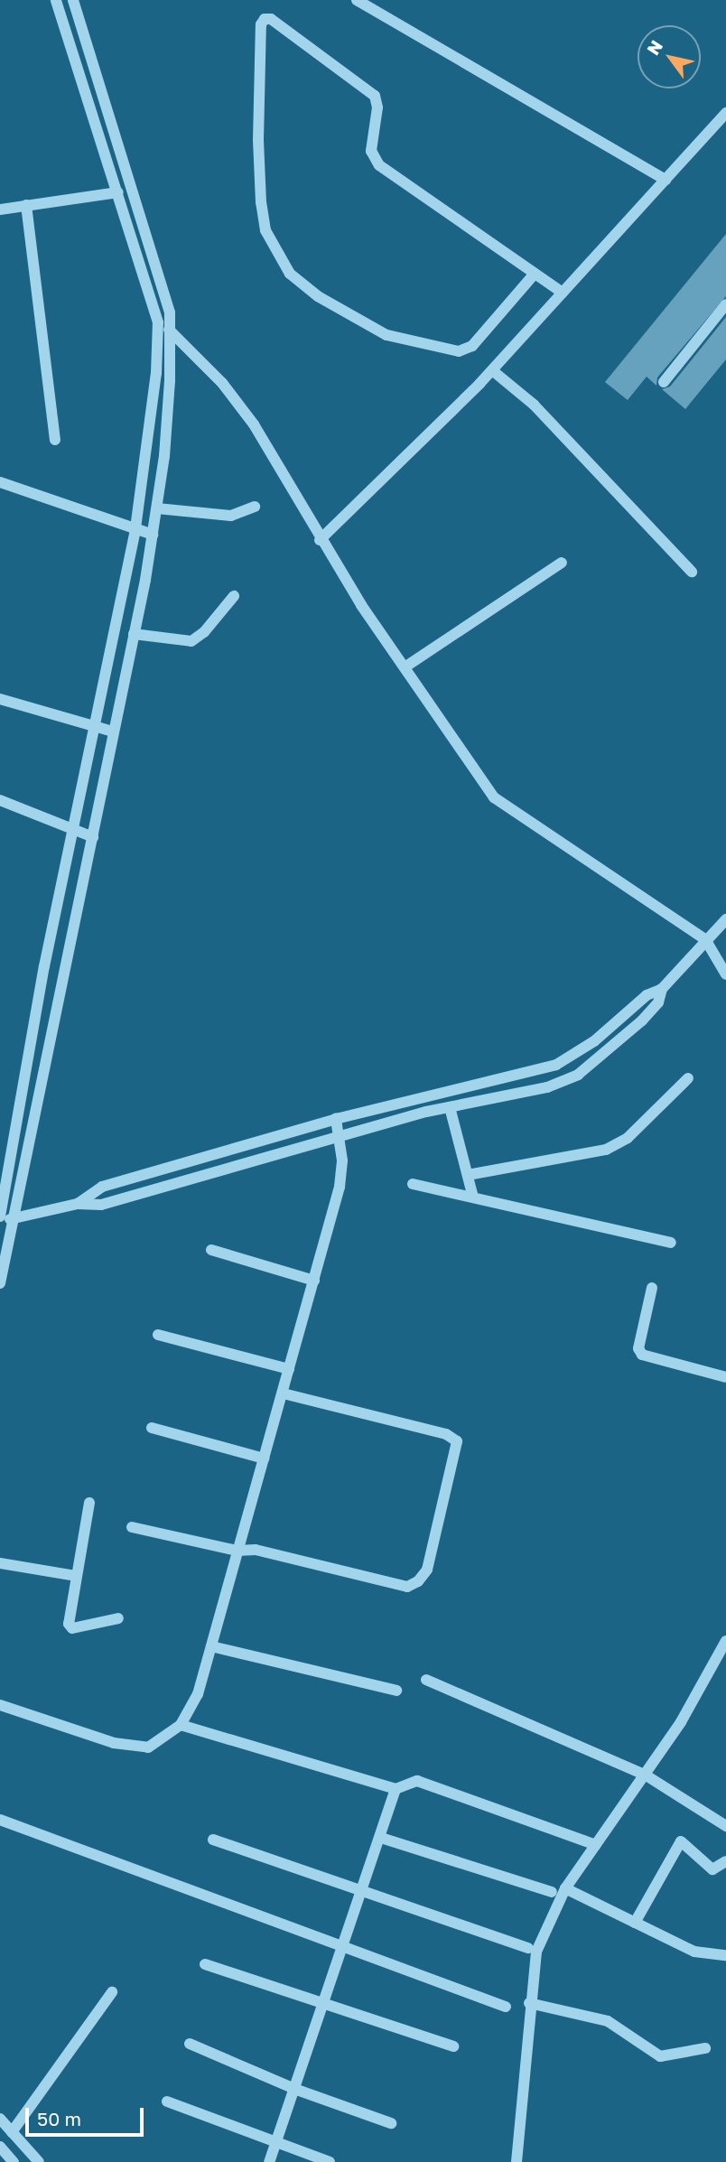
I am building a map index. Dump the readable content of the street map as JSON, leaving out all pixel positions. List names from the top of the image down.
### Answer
{
  "scale_bar": "50 m",
  "north": "top left"
}
